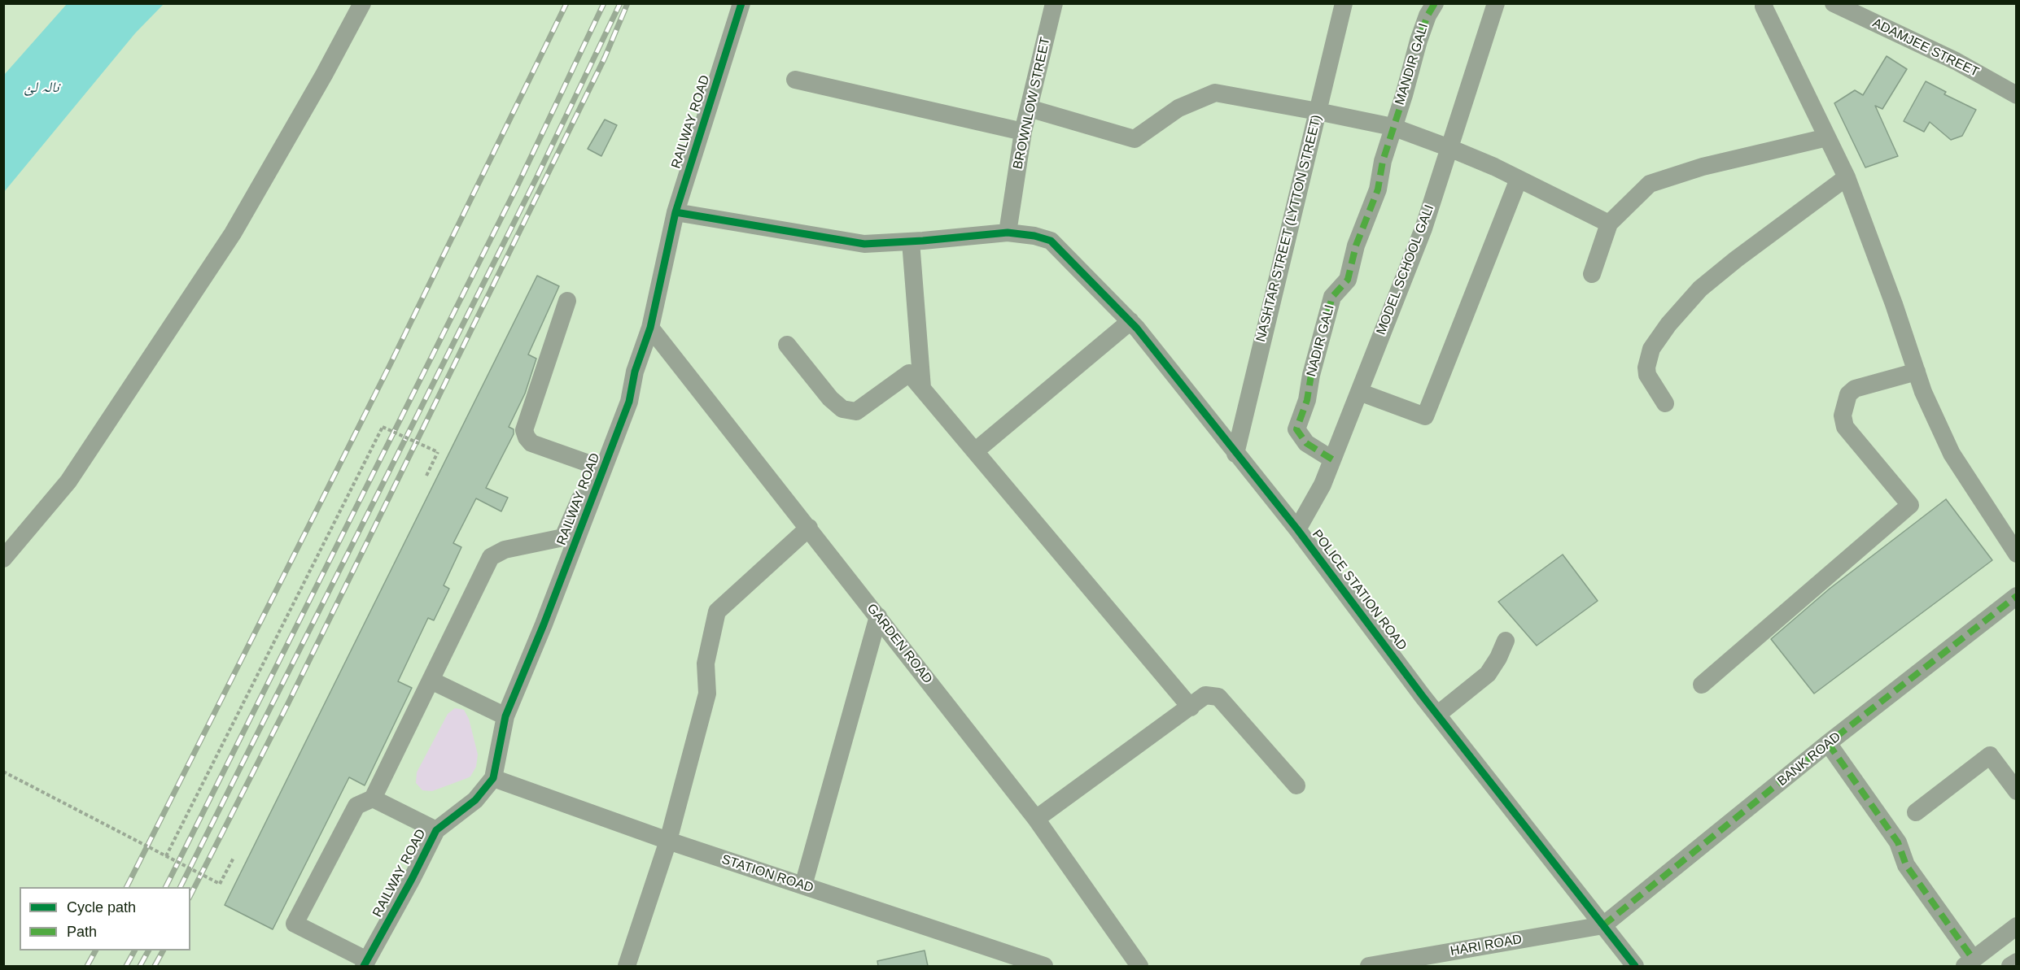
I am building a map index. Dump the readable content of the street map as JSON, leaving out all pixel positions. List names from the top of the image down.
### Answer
{
  "streets": {
    "street": [
      "ADAMJEE STREET",
      "MANDIR GALI",
      "BROWNLOW STREET",
      "RAILWAY ROAD",
      "NASHTAR STREET (LYTTON STREET)",
      "MODEL SCHOOL GALI",
      "NADIR GALI",
      "POLICE STATION ROAD",
      "GARDEN ROAD",
      "BANK ROAD",
      "STATION ROAD",
      "HARI ROAD"
    ]
  },
  "crossings": [
    ["MANDIR GALI", "NADIR GALI"],
    ["BROWNLOW STREET", "POLICE STATION ROAD"],
    ["RAILWAY ROAD", "GARDEN ROAD"],
    ["RAILWAY ROAD", "STATION ROAD"],
    ["NASHTAR STREET (LYTTON STREET)", "POLICE STATION ROAD"],
    ["MODEL SCHOOL GALI", "NADIR GALI"],
    ["MODEL SCHOOL GALI", "POLICE STATION ROAD"],
    ["POLICE STATION ROAD", "BANK ROAD"],
    ["POLICE STATION ROAD", "HARI ROAD"],
    ["BANK ROAD", "HARI ROAD"]
  ],
  "water": ["نالہ لئ"],
  "legend": ["Cycle path", "Path"]
}
